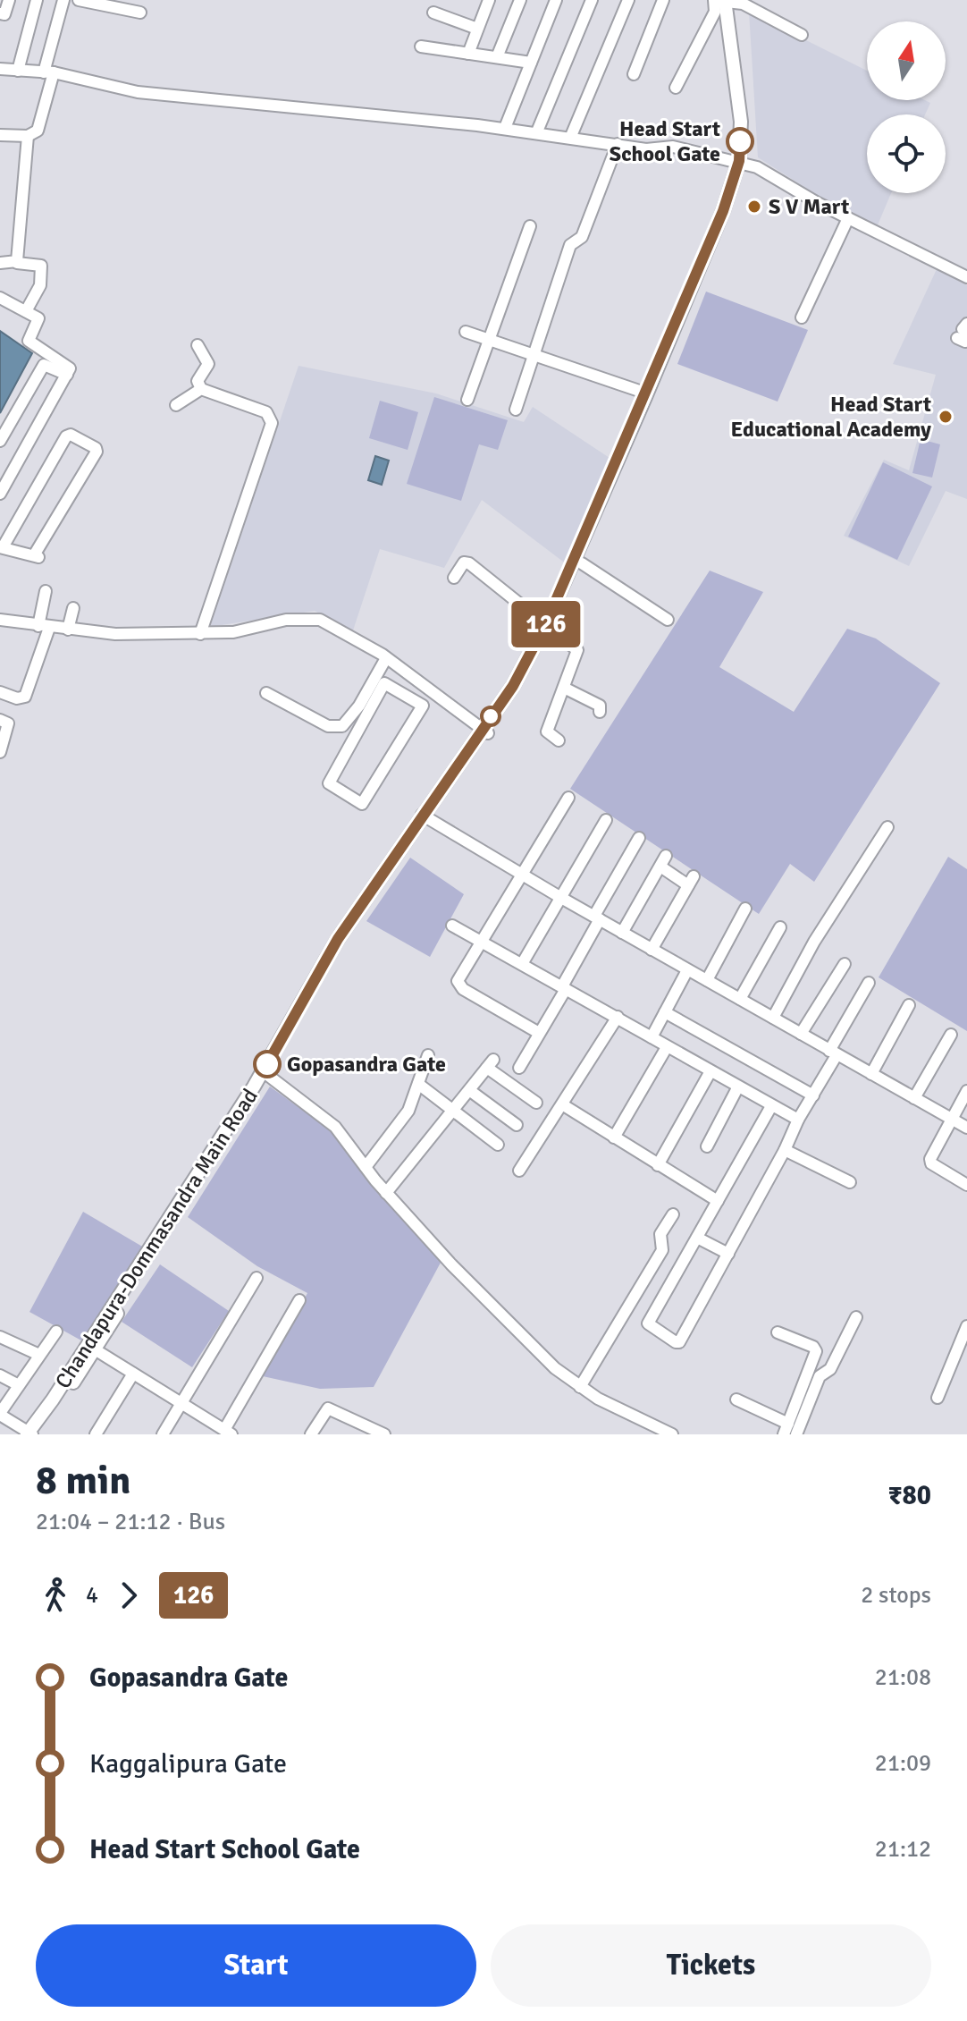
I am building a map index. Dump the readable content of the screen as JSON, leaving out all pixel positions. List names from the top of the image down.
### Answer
{
  "streets": {
    "main road": ["Chandapura-Dommasandra Main Road"]
  },
  "places": [
    "Head Start School Gate",
    "S V Mart",
    "Head Start Educational Academy",
    "Gopasandra Gate"
  ],
  "lines": ["bus line 126"],
  "north": "top",
  "page": {
    "on_map": "126",
    "heading": ["8 min", "21:04 – 21:12 · Bus", "₹80"],
    "legs": ["4", "126", "2 stops"],
    "list": [
      {
        "name": "Gopasandra Gate",
        "value": "21:08"
      },
      {
        "name": "Kaggalipura Gate",
        "value": "21:09"
      },
      {
        "name": "Head Start School Gate",
        "value": "21:12"
      }
    ],
    "buttons": ["Start", "Tickets"]
  }
}
